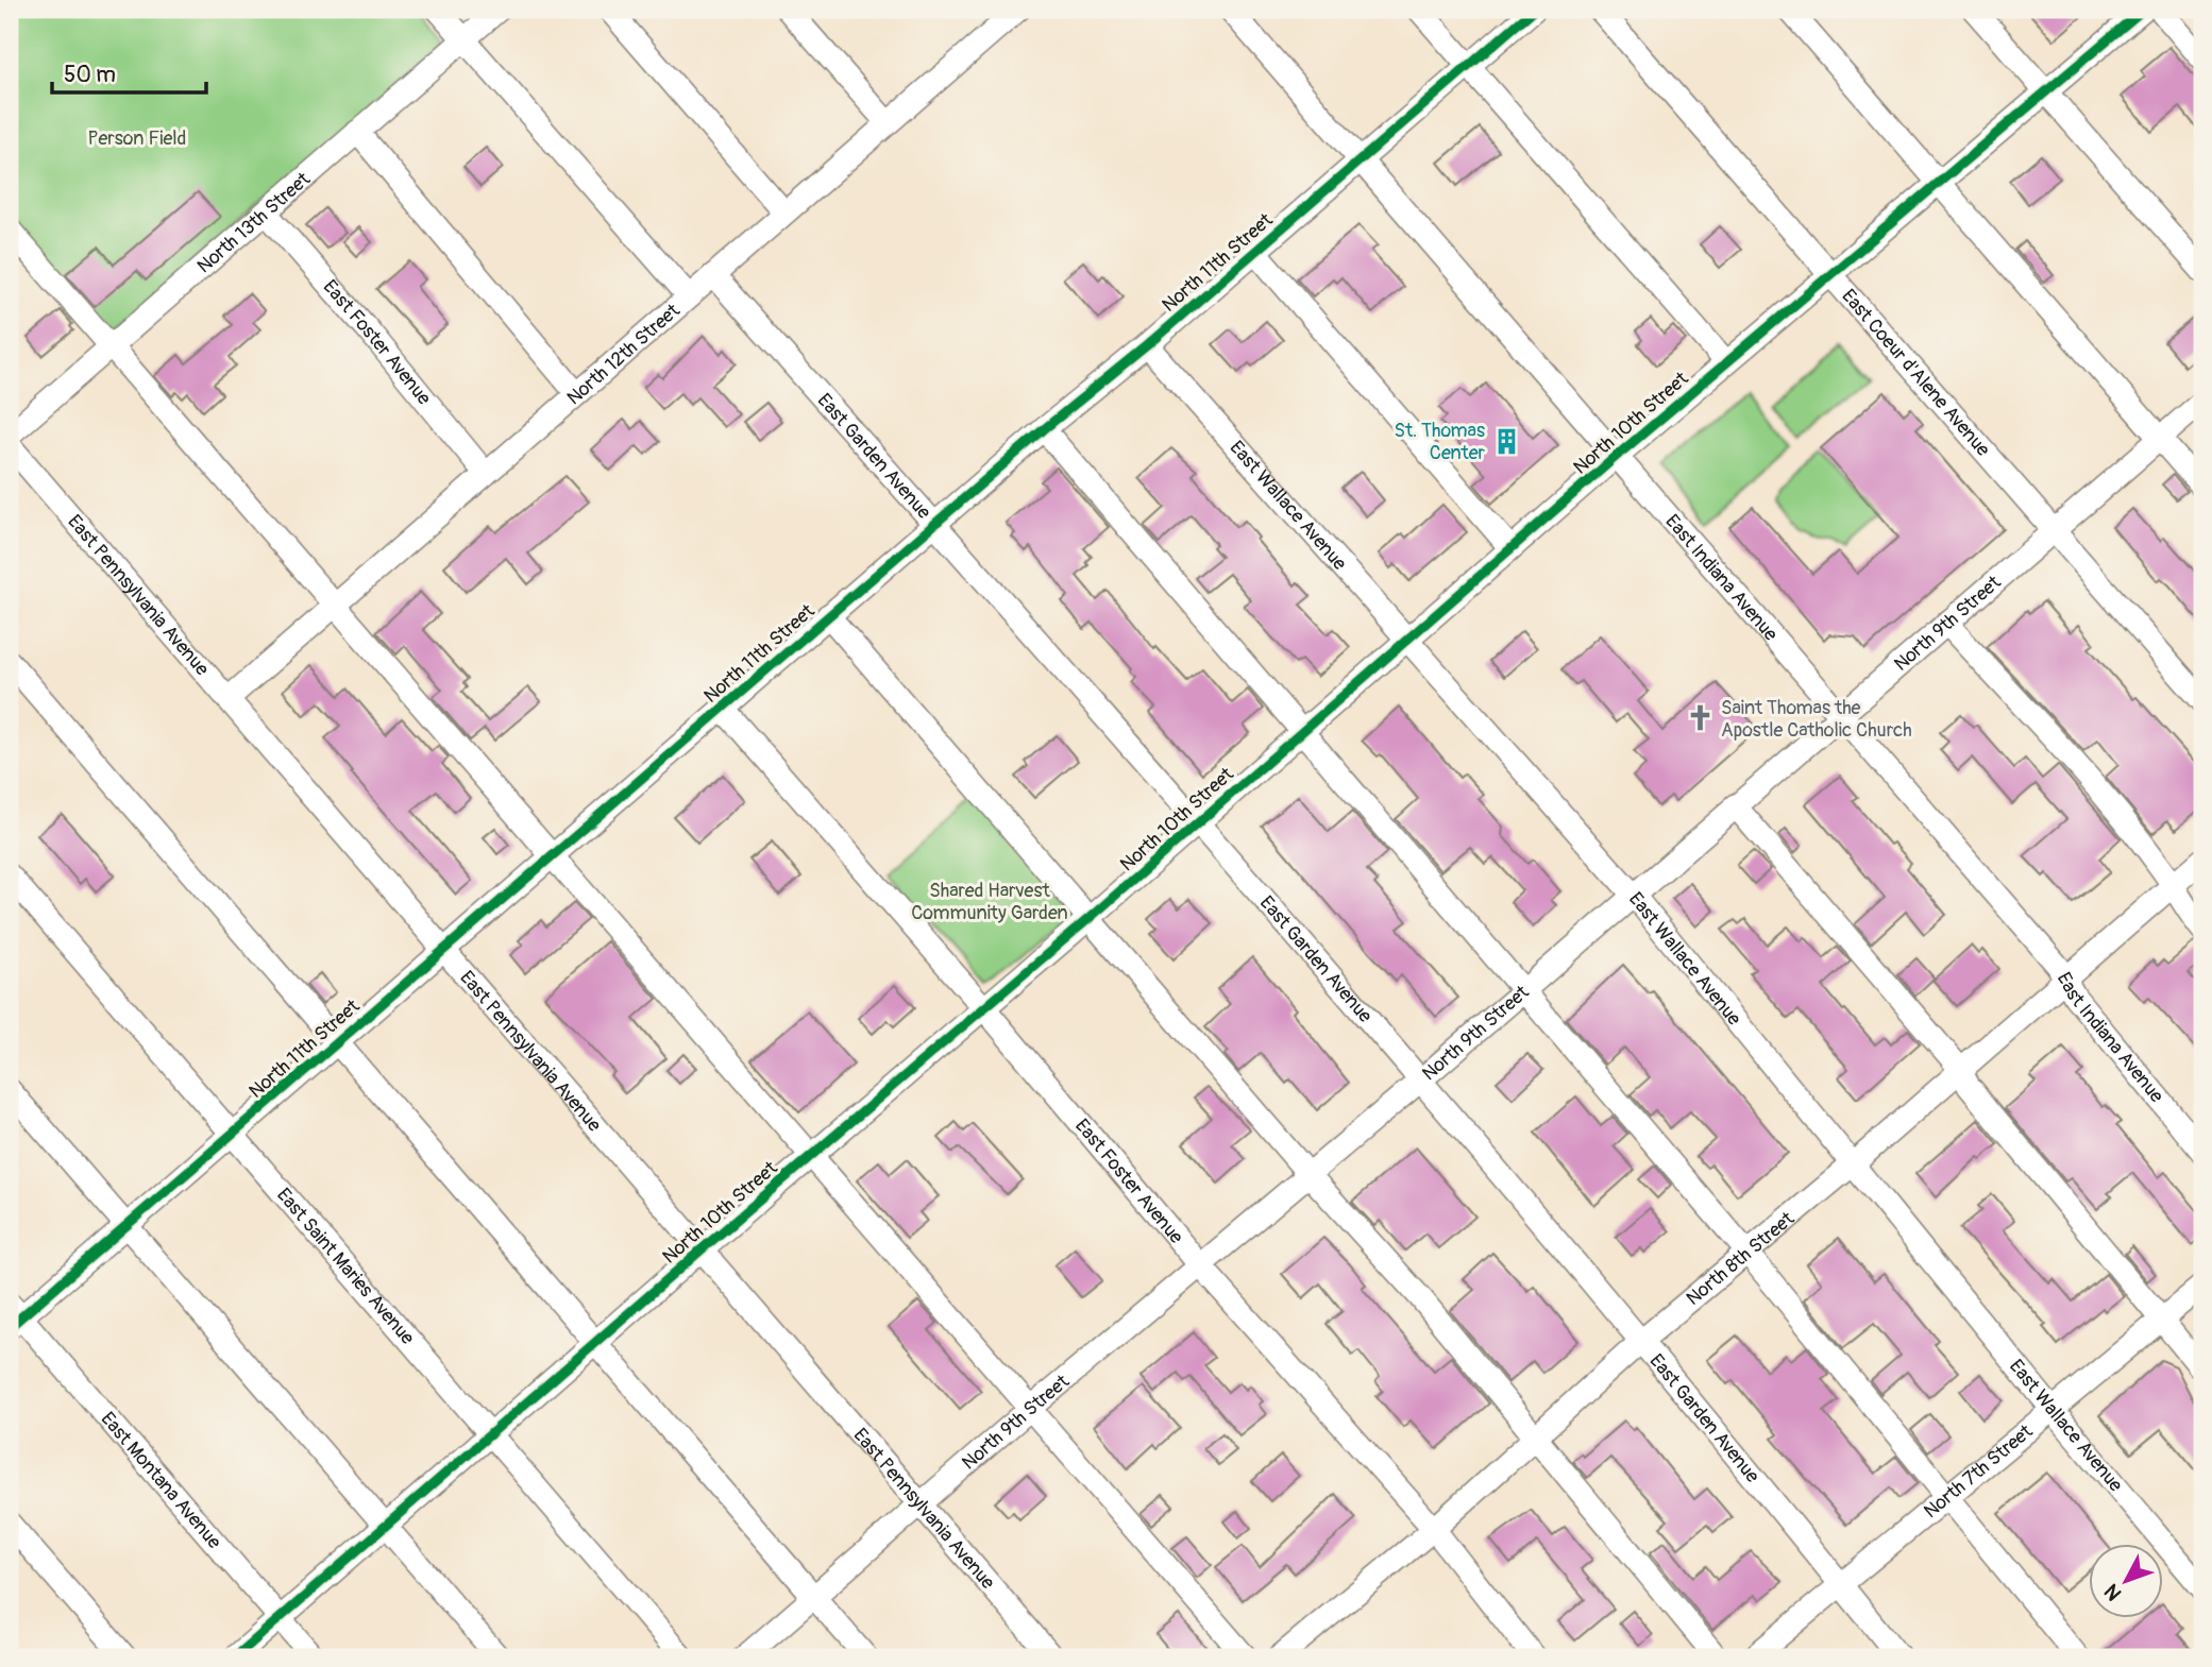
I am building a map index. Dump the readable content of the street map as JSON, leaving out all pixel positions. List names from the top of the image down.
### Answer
{
  "streets": {
    "street": [
      "North 13th Street",
      "North 11th Street",
      "East Foster Avenue",
      "North 12th Street",
      "East Coeur d'Alene Avenue",
      "North 10th Street",
      "East Garden Avenue",
      "East Wallace Avenue",
      "East Indiana Avenue",
      "East Pennsylvania Avenue",
      "North 9th Street",
      "North 8th Street",
      "East Saint Maries Avenue",
      "North 7th Street",
      "East Montana Avenue"
    ]
  },
  "crossings": [
    ["North 13th Street", "East Foster Avenue"],
    ["North 11th Street", "East Foster Avenue"],
    ["North 11th Street", "East Garden Avenue"],
    ["North 11th Street", "East Wallace Avenue"],
    ["North 11th Street", "East Indiana Avenue"],
    ["North 11th Street", "East Pennsylvania Avenue"],
    ["North 11th Street", "East Saint Maries Avenue"],
    ["North 11th Street", "East Montana Avenue"],
    ["East Foster Avenue", "North 12th Street"],
    ["East Foster Avenue", "North 10th Street"],
    ["East Foster Avenue", "North 9th Street"],
    ["East Foster Avenue", "North 8th Street"],
    ["North 12th Street", "East Garden Avenue"],
    ["North 12th Street", "East Pennsylvania Avenue"],
    ["East Coeur d'Alene Avenue", "North 10th Street"],
    ["East Coeur d'Alene Avenue", "North 9th Street"],
    ["North 10th Street", "East Garden Avenue"],
    ["North 10th Street", "East Wallace Avenue"],
    ["North 10th Street", "East Indiana Avenue"],
    ["North 10th Street", "East Pennsylvania Avenue"],
    ["North 10th Street", "East Saint Maries Avenue"],
    ["North 10th Street", "East Montana Avenue"],
    ["East Garden Avenue", "North 9th Street"],
    ["East Garden Avenue", "North 8th Street"],
    ["East Garden Avenue", "North 7th Street"],
    ["East Wallace Avenue", "North 9th Street"],
    ["East Wallace Avenue", "North 8th Street"],
    ["East Wallace Avenue", "North 7th Street"],
    ["East Indiana Avenue", "North 9th Street"],
    ["East Indiana Avenue", "North 8th Street"],
    ["East Pennsylvania Avenue", "North 9th Street"]
  ],
  "parks": ["Person Field", "Shared Harvest Community Garden"],
  "places": {
    "building": ["St. Thomas Center"],
    "church": ["Saint Thomas the Apostle Catholic Church"]
  },
  "scale_bar": "50 m",
  "north": "bottom left"
}
